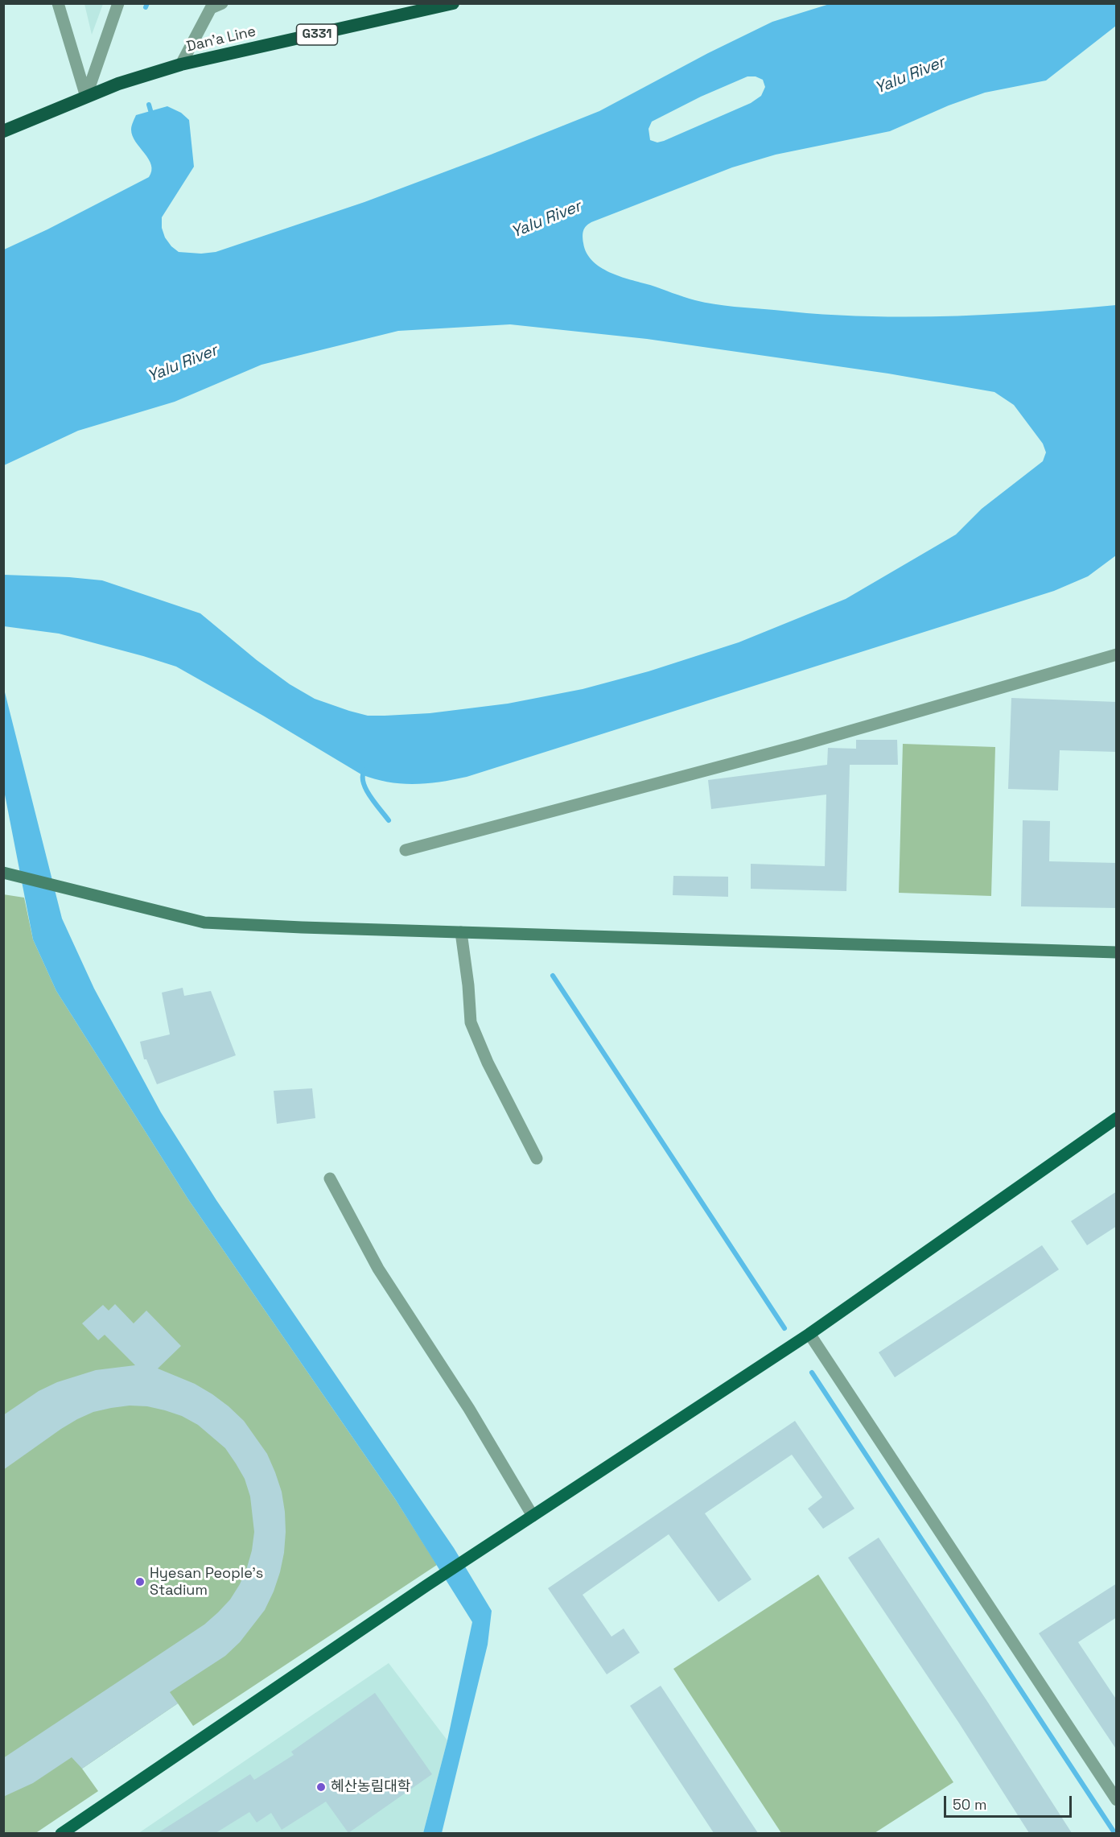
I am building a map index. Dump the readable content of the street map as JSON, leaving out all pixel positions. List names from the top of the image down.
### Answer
{
  "streets": {
    "highway": ["G331", "Dan'a Line"]
  },
  "water": ["Yalu River"],
  "places": ["Hyesan People's Stadium", "혜산농림대학"],
  "scale_bar": "50 m"
}
